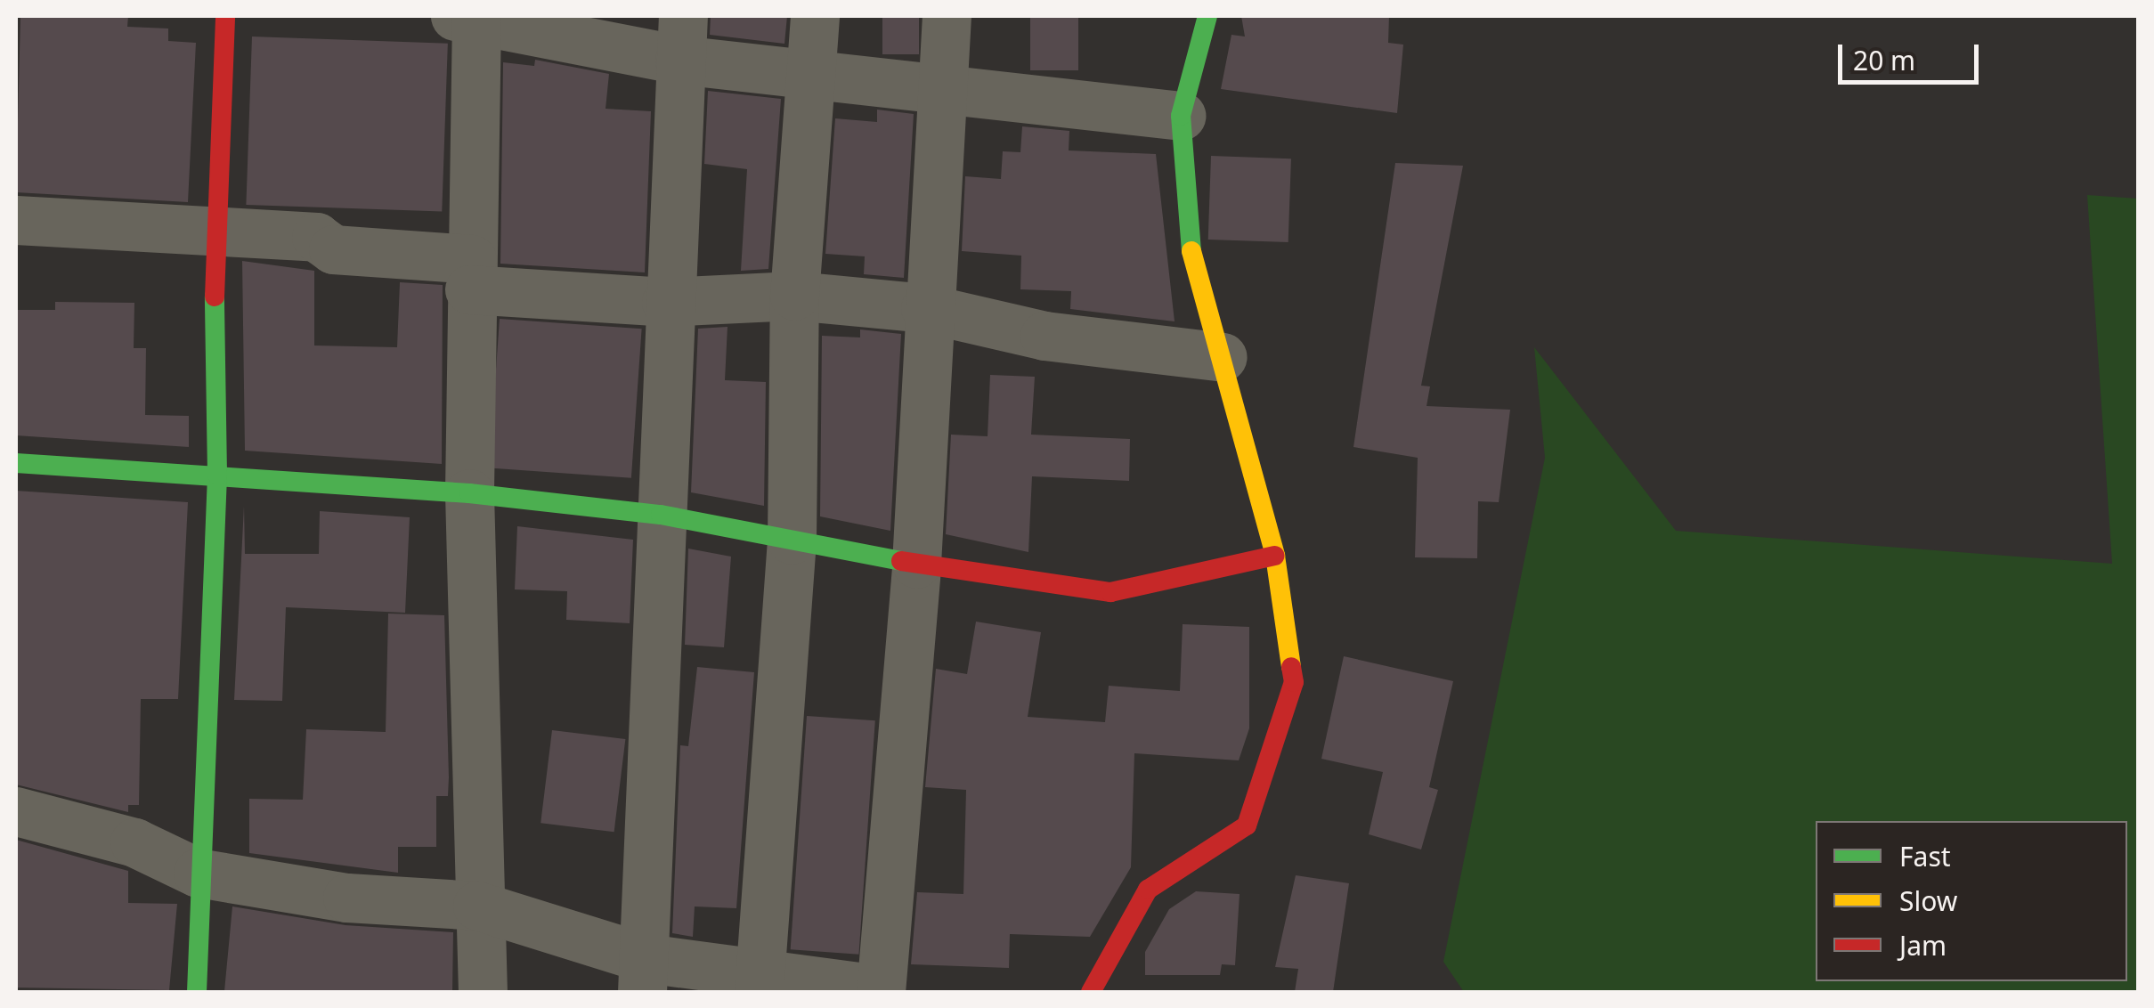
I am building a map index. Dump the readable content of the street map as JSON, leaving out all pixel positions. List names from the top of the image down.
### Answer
{
  "legend": ["Fast", "Slow", "Jam"],
  "scale_bar": "20 m"
}
